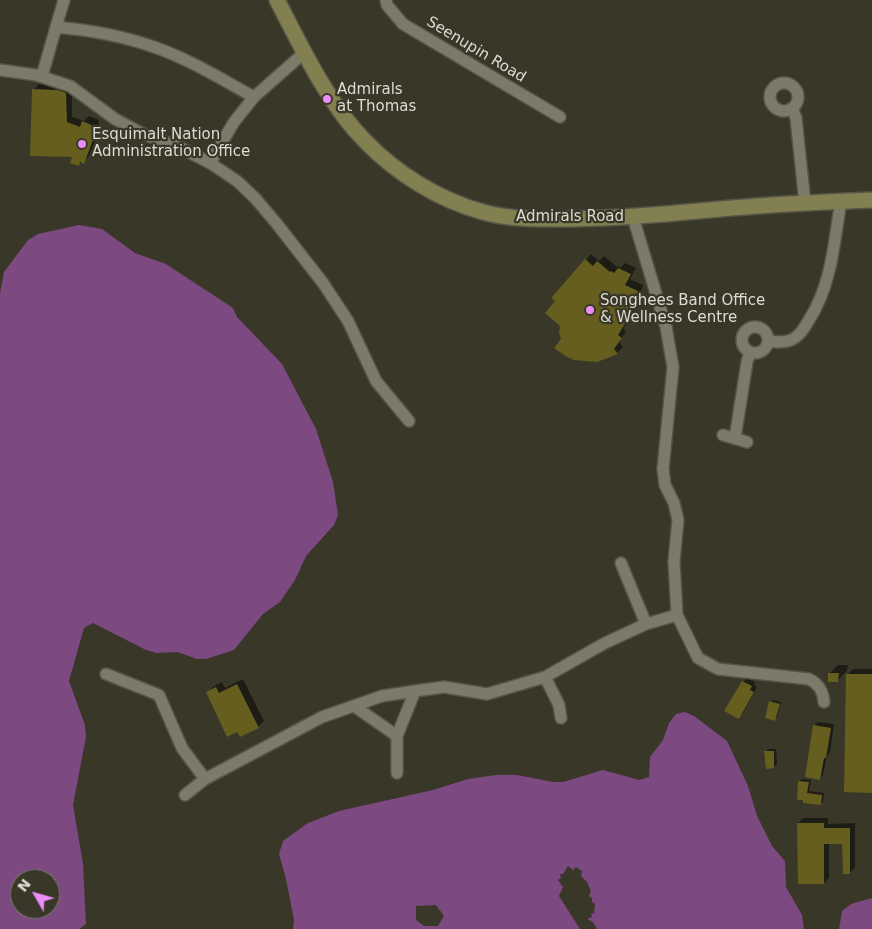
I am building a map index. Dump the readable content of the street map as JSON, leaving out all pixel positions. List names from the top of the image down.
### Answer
{
  "streets": {
    "main road": ["Admirals Road"],
    "street": ["Seenupin Road"]
  },
  "places": ["Admirals at Thomas", "Esquimalt Nation Administration Office", "Songhees Band Office & Wellness Centre"],
  "north": "top left"
}
